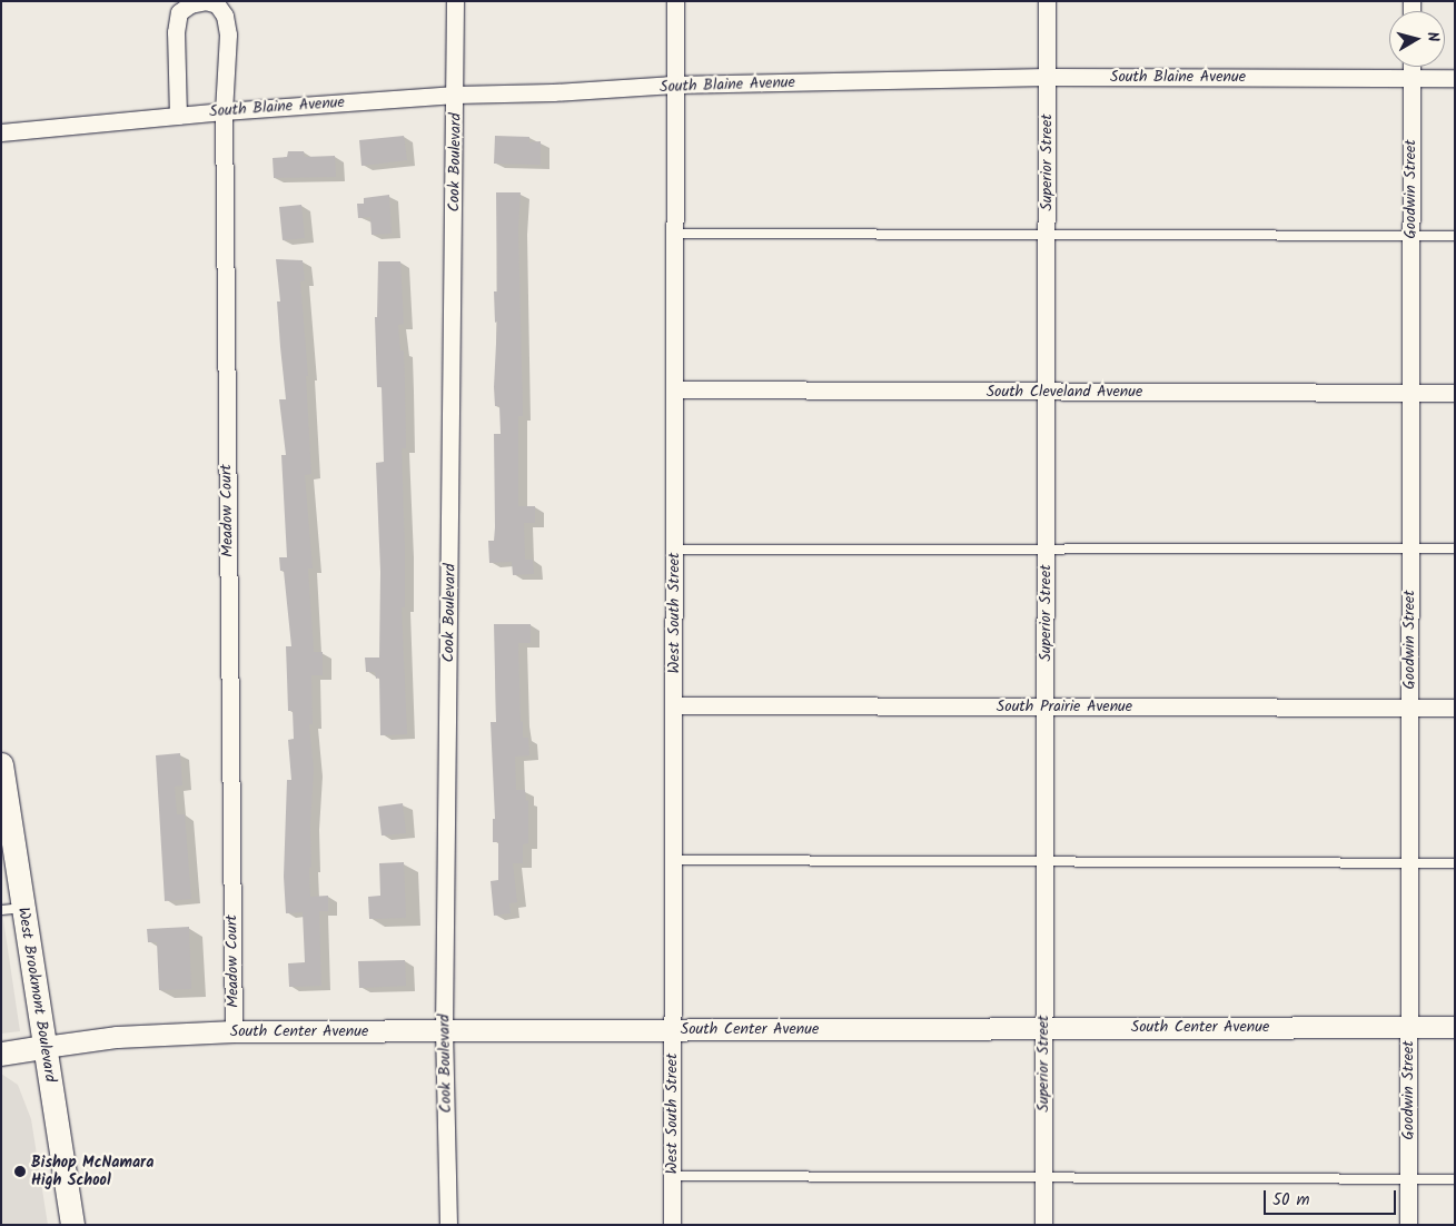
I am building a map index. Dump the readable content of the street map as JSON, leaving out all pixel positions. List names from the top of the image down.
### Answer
{
  "streets": {
    "main road": ["West Brookmont Boulevard"],
    "street": [
      "South Blaine Avenue",
      "Cook Boulevard",
      "Superior Street",
      "Goodwin Street",
      "South Cleveland Avenue",
      "Meadow Court",
      "West South Street",
      "South Prairie Avenue",
      "South Center Avenue"
    ]
  },
  "crossings": [
    ["South Blaine Avenue", "Cook Boulevard"],
    ["South Blaine Avenue", "Superior Street"],
    ["South Blaine Avenue", "Goodwin Street"],
    ["South Blaine Avenue", "Meadow Court"],
    ["South Blaine Avenue", "West South Street"],
    ["Cook Boulevard", "South Center Avenue"],
    ["Superior Street", "South Cleveland Avenue"],
    ["Superior Street", "South Prairie Avenue"],
    ["Superior Street", "South Center Avenue"],
    ["Goodwin Street", "South Cleveland Avenue"],
    ["Goodwin Street", "South Prairie Avenue"],
    ["Goodwin Street", "South Center Avenue"],
    ["South Cleveland Avenue", "West South Street"],
    ["Meadow Court", "South Center Avenue"],
    ["West South Street", "South Prairie Avenue"],
    ["West South Street", "South Center Avenue"],
    ["West Brookmont Boulevard", "South Center Avenue"]
  ],
  "places": ["Bishop McNamara High School"],
  "scale_bar": "50 m",
  "north": "right"
}
